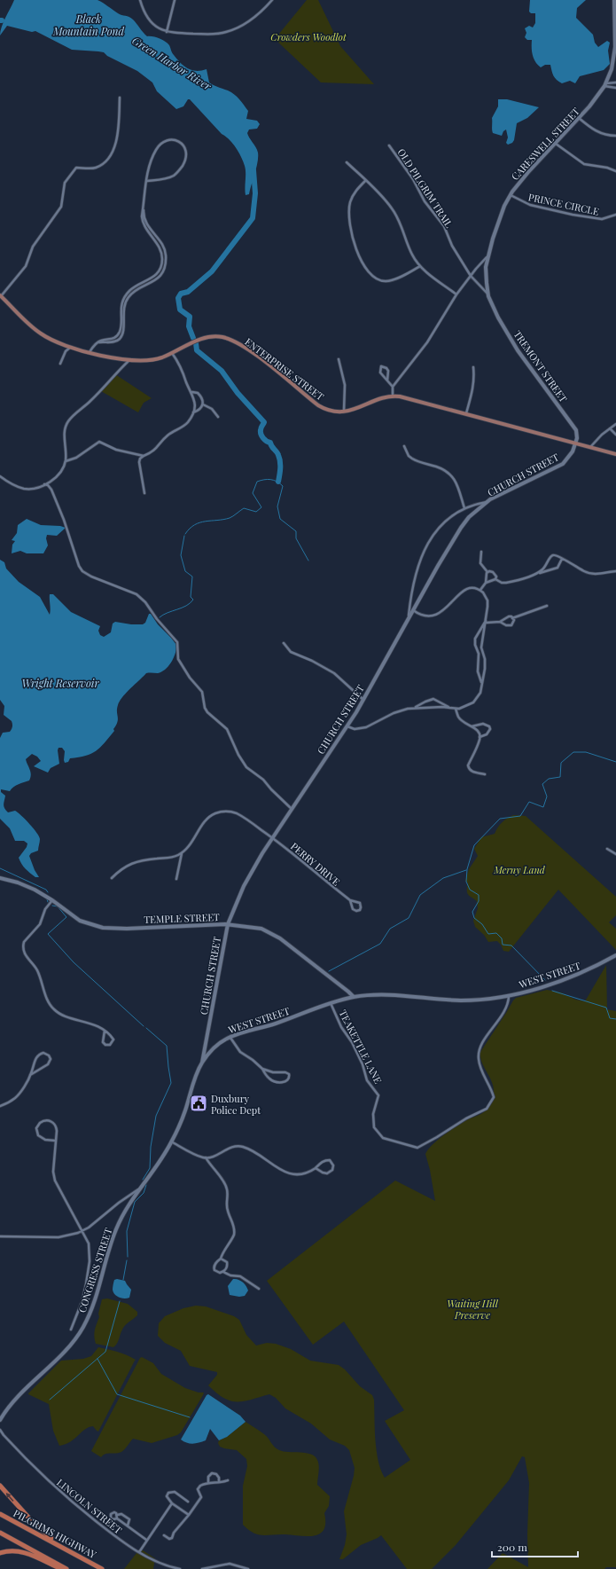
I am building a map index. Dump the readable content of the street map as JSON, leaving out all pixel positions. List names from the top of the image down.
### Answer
{
  "streets": {
    "highway": ["PILGRIMS HIGHWAY"],
    "main road": [
      "CARESWELL STREET",
      "TREMONT STREET",
      "ENTERPRISE STREET",
      "CHURCH STREET",
      "TEMPLE STREET",
      "WEST STREET",
      "CONGRESS STREET"
    ],
    "street": [
      "OLD PILGRIM TRAIL",
      "PRINCE CIRCLE",
      "PERRY DRIVE",
      "TEAKETTLE LANE",
      "LINCOLN STREET"
    ]
  },
  "crossings": [
    ["CARESWELL STREET", "OLD PILGRIM TRAIL"],
    ["CARESWELL STREET", "PRINCE CIRCLE"],
    ["CARESWELL STREET", "TREMONT STREET"],
    ["OLD PILGRIM TRAIL", "TREMONT STREET"],
    ["TREMONT STREET", "ENTERPRISE STREET"],
    ["TREMONT STREET", "CHURCH STREET"],
    ["ENTERPRISE STREET", "CHURCH STREET"],
    ["CHURCH STREET", "PERRY DRIVE"],
    ["CHURCH STREET", "TEMPLE STREET"],
    ["CHURCH STREET", "WEST STREET"],
    ["TEMPLE STREET", "WEST STREET"],
    ["WEST STREET", "TEAKETTLE LANE"],
    ["WEST STREET", "CONGRESS STREET"]
  ],
  "water": ["Black Mountain Pond", "Green Harbor River", "Wright Reservoir"],
  "parks": ["Crowders Woodlot", "Merny Land", "Waiting Hill Preserve"],
  "places": {
    "public building": ["Duxbury Police Dept"]
  },
  "scale_bar": "200 m"
}
